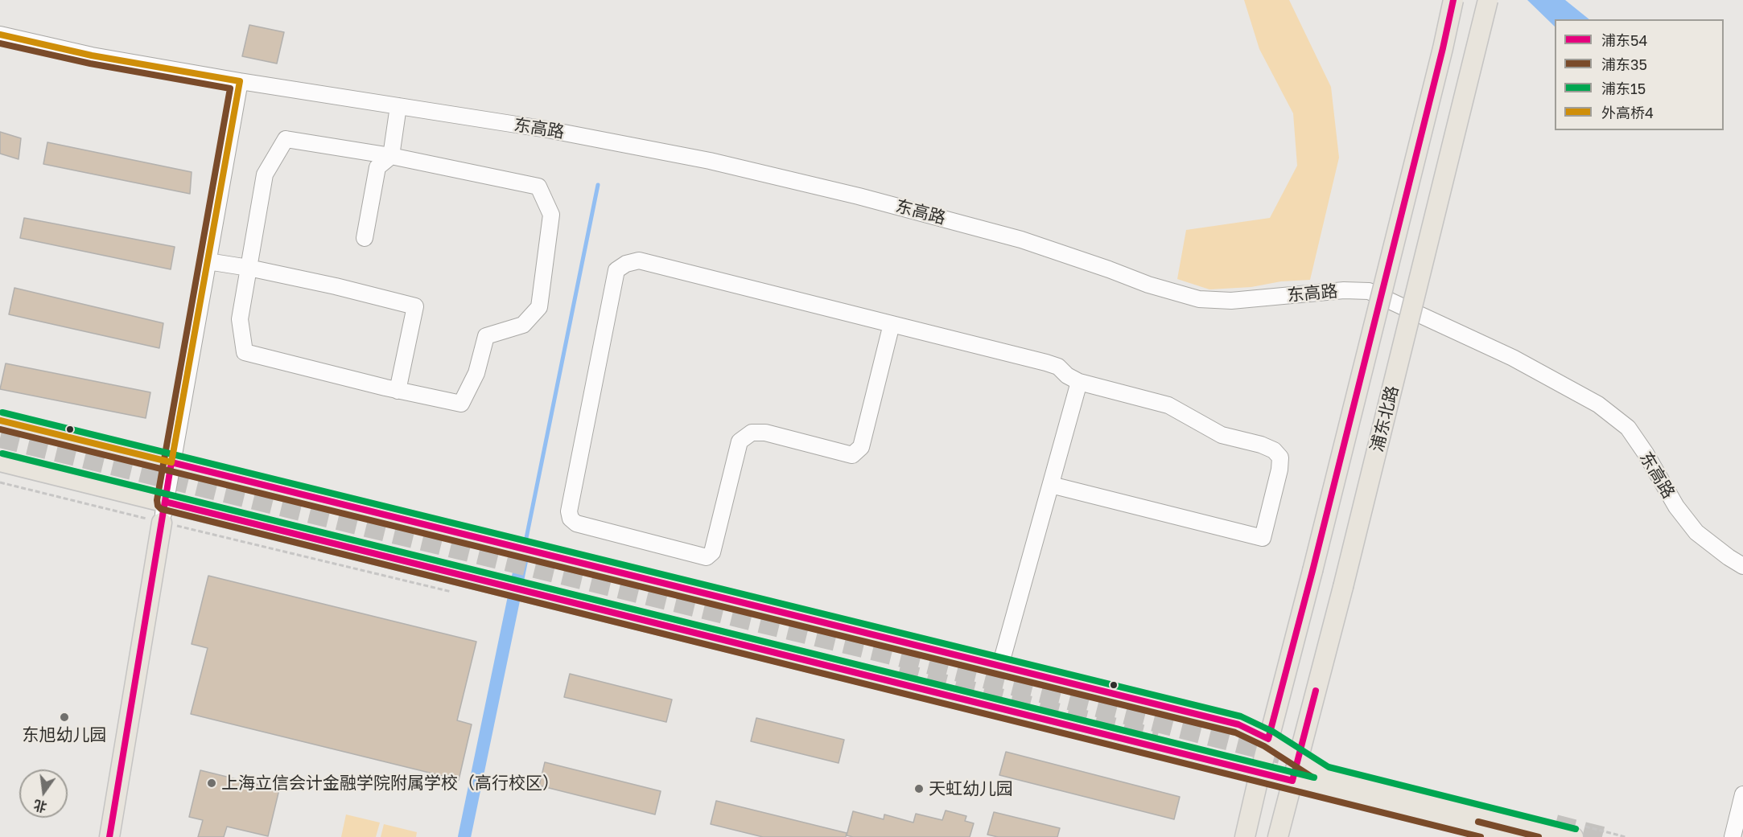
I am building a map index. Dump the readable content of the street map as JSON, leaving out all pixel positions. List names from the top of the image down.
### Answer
{
  "streets": {
    "main road": ["浦东北路"],
    "street": ["东高路"]
  },
  "places": ["东旭幼儿园", "上海立信会计金融学院附属学校（高行校区）", "天虹幼儿园"],
  "lines": [
    "transit line 浦东54",
    "transit line 外高桥4",
    "transit line 浦东35",
    "transit line 浦东15"
  ],
  "legend": [
    "浦东54",
    "浦东35",
    "浦东15",
    "外高桥4"
  ],
  "north": "bottom"
}
